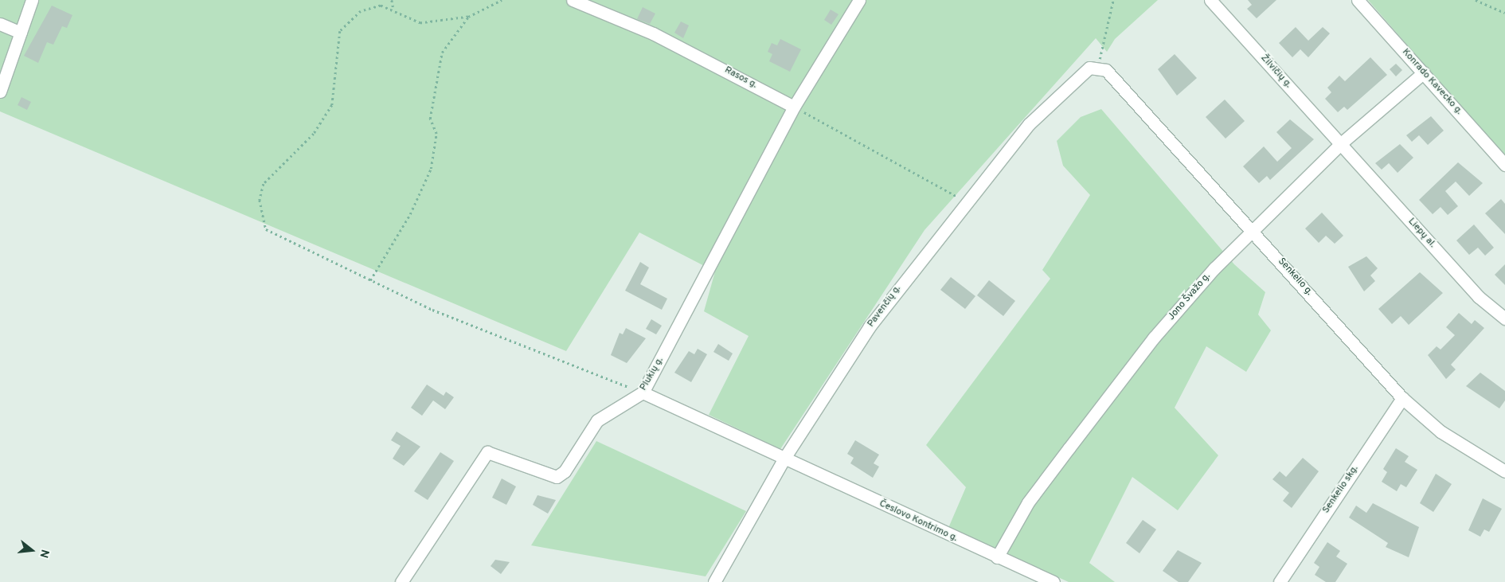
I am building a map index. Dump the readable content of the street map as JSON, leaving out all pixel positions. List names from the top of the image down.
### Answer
{
  "streets": {
    "street": [
      "Žilvičių g.",
      "Rasos g.",
      "Konrado Kavecko g.",
      "Liepų al.",
      "Senkelio g.",
      "Jono Švažo g.",
      "Pavenčių g.",
      "Plukių g.",
      "Senkelio skg.",
      "Česlovo Kontrimo g."
    ]
  },
  "crossings": [
    ["Žilvičių g.", "Liepų al."],
    ["Žilvičių g.", "Jono Švažo g."],
    ["Rasos g.", "Plukių g."],
    ["Konrado Kavecko g.", "Jono Švažo g."],
    ["Liepų al.", "Jono Švažo g."],
    ["Senkelio g.", "Jono Švažo g."],
    ["Senkelio g.", "Pavenčių g."],
    ["Senkelio g.", "Senkelio skg."],
    ["Jono Švažo g.", "Česlovo Kontrimo g."],
    ["Pavenčių g.", "Česlovo Kontrimo g."],
    ["Plukių g.", "Česlovo Kontrimo g."]
  ],
  "north": "right"
}
